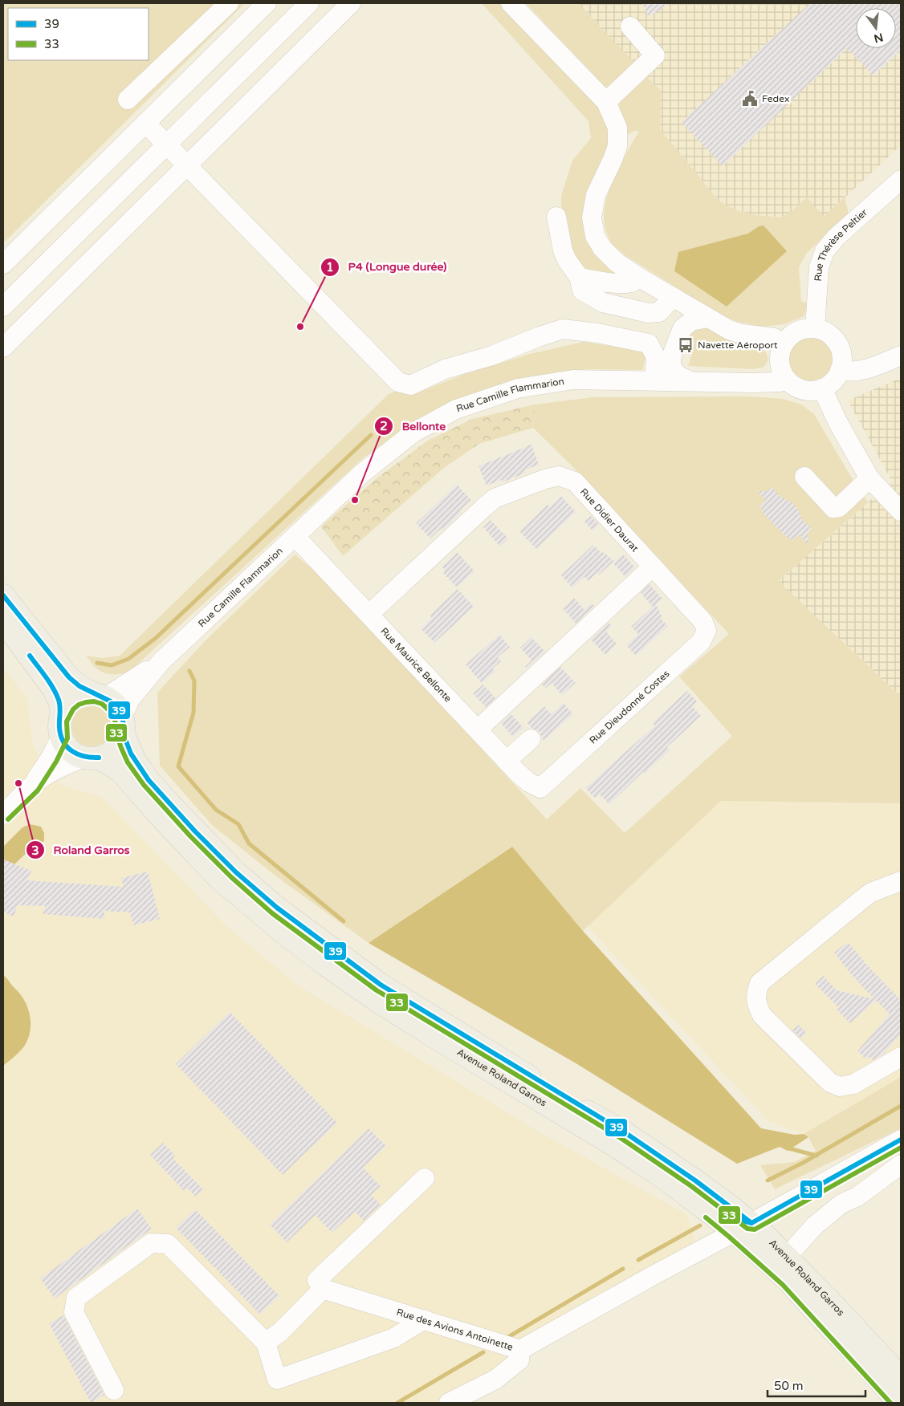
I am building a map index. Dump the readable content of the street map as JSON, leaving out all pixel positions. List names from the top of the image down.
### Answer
{
  "streets": {
    "main road": ["Avenue Roland Garros"],
    "street": [
      "Rue Thérèse Peltier",
      "Rue Camille Flammarion",
      "Rue Didier Daurat",
      "Rue Maurice Bellonte",
      "Rue Dieudonné Costes",
      "Rue des Avions Antoinette"
    ]
  },
  "crossings": [
    ["Rue Thérèse Peltier", "Rue Camille Flammarion"],
    ["Rue Camille Flammarion", "Rue Maurice Bellonte"],
    ["Rue Camille Flammarion", "Avenue Roland Garros"],
    ["Rue Didier Daurat", "Rue Maurice Bellonte"],
    ["Rue Didier Daurat", "Rue Dieudonné Costes"],
    ["Rue Maurice Bellonte", "Rue Dieudonné Costes"],
    ["Avenue Roland Garros", "Rue des Avions Antoinette"]
  ],
  "places": {
    "public building": ["Fedex"],
    "other": ["P4 (Longue durée)", "Bellonte", "Roland Garros"],
    "bus stop": ["Navette Aéroport"]
  },
  "lines": ["transit line 39", "transit line 33"],
  "legend": ["39", "33"],
  "scale_bar": "50 m",
  "north": "bottom"
}
